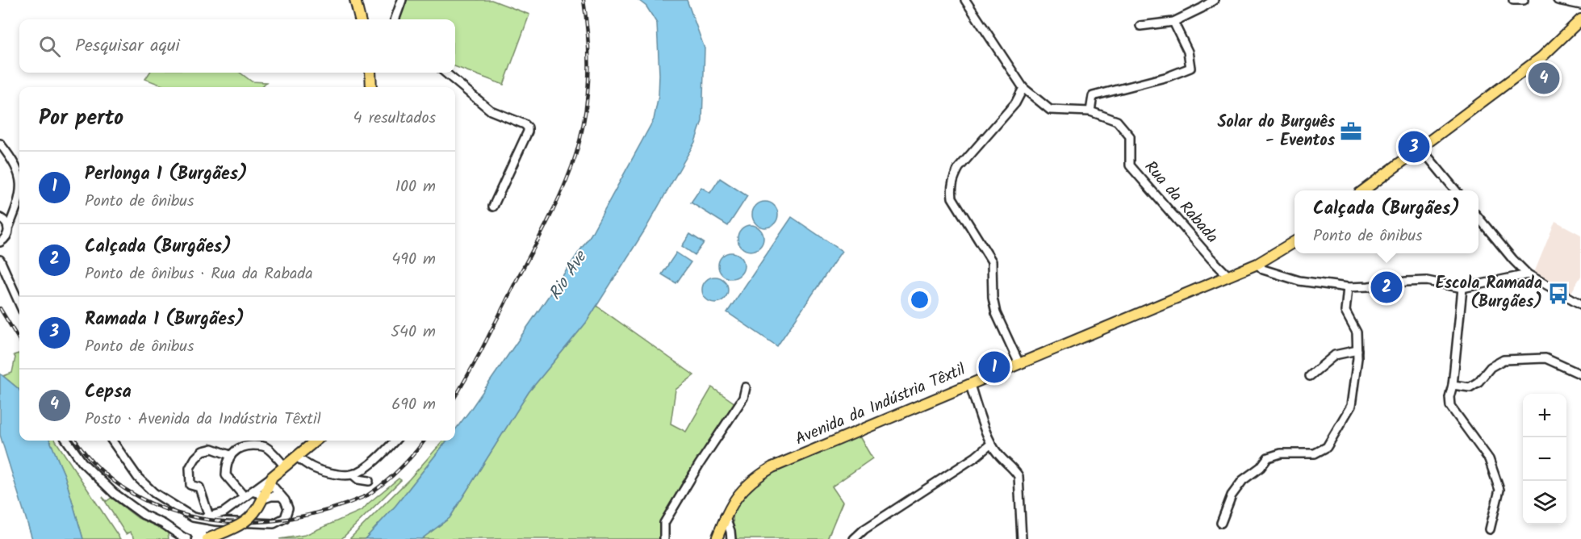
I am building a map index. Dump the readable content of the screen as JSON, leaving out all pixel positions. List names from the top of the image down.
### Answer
{
  "streets": {
    "main road": ["Avenida da Indústria Têxtil"],
    "street": ["Rua da Rabada"]
  },
  "crossings": [
    ["Rua da Rabada", "Avenida da Indústria Têxtil"]
  ],
  "water": ["Rio Ave"],
  "places": {
    "office": ["Solar do Burguês - Eventos"],
    "bus stop": ["Escola Ramada (Burgães)"]
  },
  "page": {
    "search": "Pesquisar aqui",
    "pins": [
      "4",
      "3",
      "2",
      "1"
    ],
    "heading": ["Por perto", "4 resultados"],
    "list": [
      {
        "mark": "1",
        "name": "Perlonga 1 (Burgães)",
        "note": "Ponto de ônibus",
        "value": "100 m"
      },
      {
        "mark": "2",
        "name": "Calçada (Burgães)",
        "note": "Ponto de ônibus · Rua da Rabada",
        "value": "490 m"
      },
      {
        "mark": "3",
        "name": "Ramada 1 (Burgães)",
        "note": "Ponto de ônibus",
        "value": "540 m"
      },
      {
        "mark": "4",
        "name": "Cepsa",
        "note": "Posto · Avenida da Indústria Têxtil",
        "value": "690 m"
      }
    ],
    "popup": ["Calçada (Burgães)", "Ponto de ônibus"],
    "map_buttons": ["+", "−"]
  }
}
